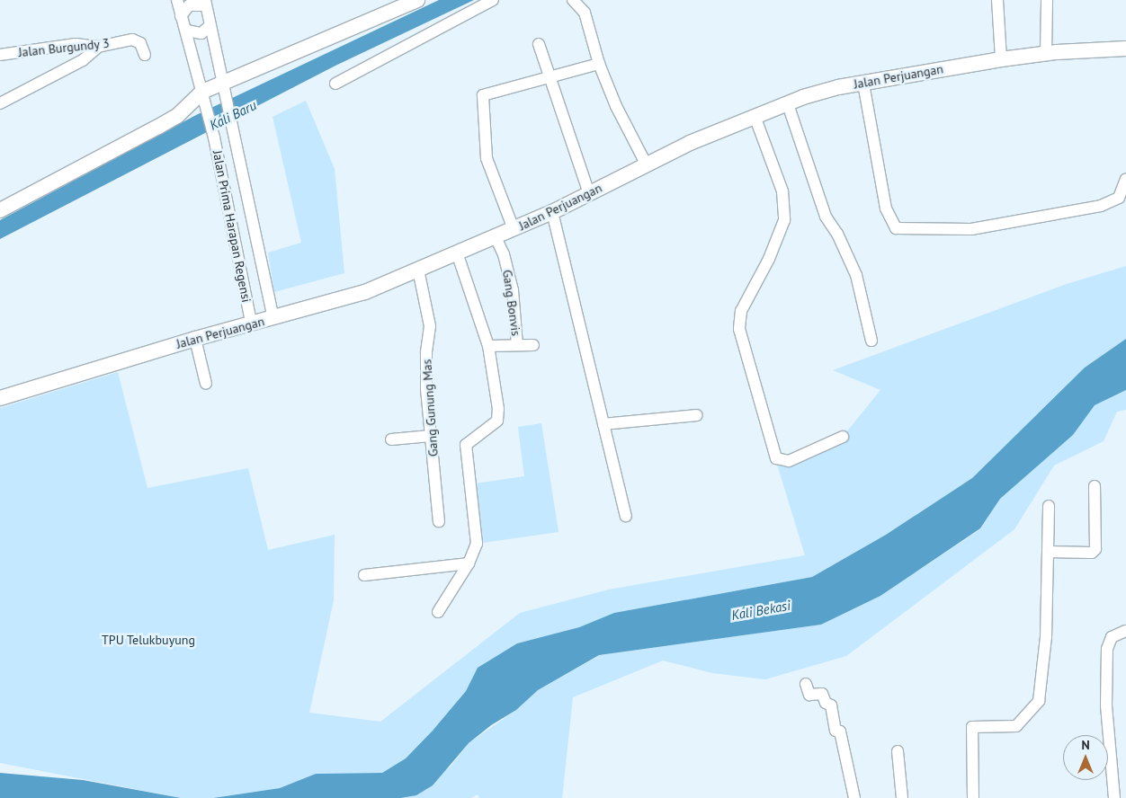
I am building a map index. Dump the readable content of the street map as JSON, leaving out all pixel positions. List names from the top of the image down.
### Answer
{
  "streets": {
    "main road": ["Jalan Perjuangan"],
    "street": [
      "Jalan Burgundy 3",
      "Jalan Prima Harapan Regensi",
      "Gang Bonvis",
      "Gang Gunung Mas"
    ]
  },
  "crossings": [
    ["Jalan Perjuangan", "Jalan Prima Harapan Regensi"],
    ["Jalan Perjuangan", "Gang Bonvis"],
    ["Jalan Perjuangan", "Gang Gunung Mas"]
  ],
  "water": ["Kali Baru", "Kali Bekasi"],
  "parks": ["TPU Telukbuyung"],
  "north": "top"
}
